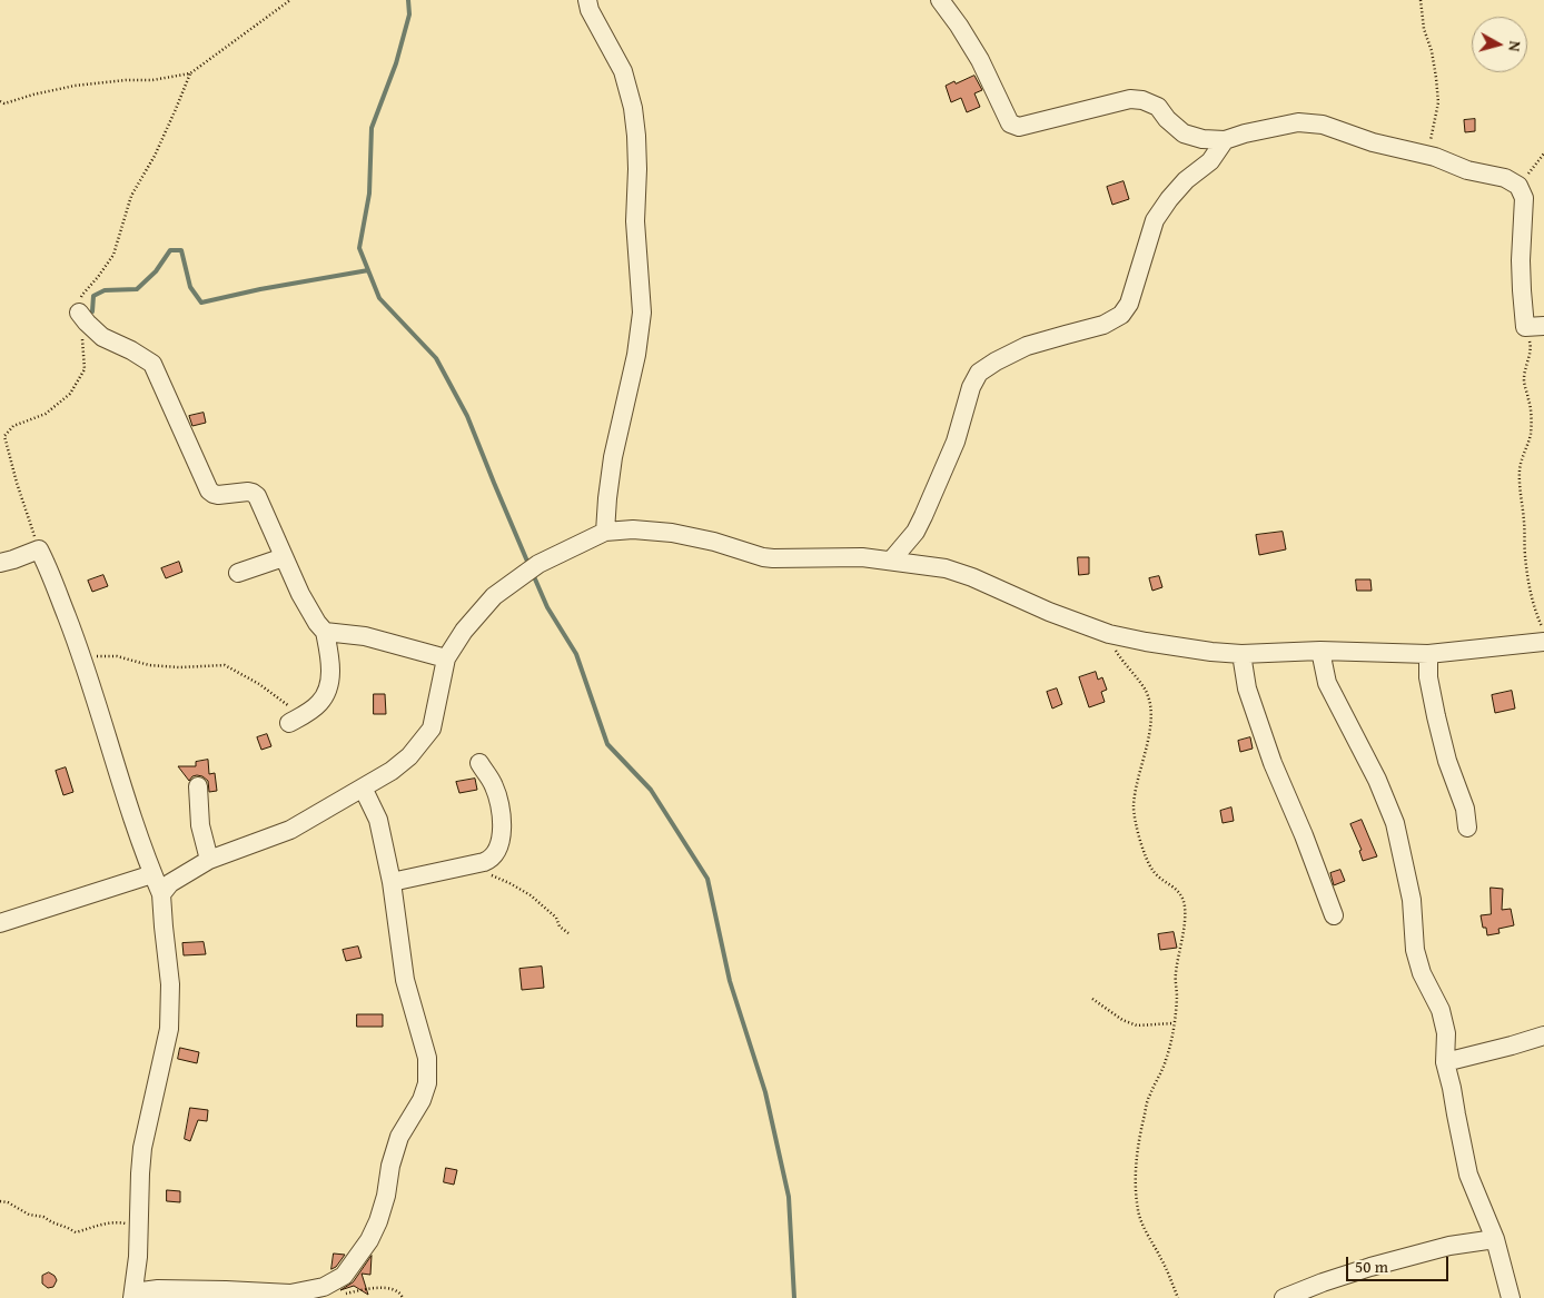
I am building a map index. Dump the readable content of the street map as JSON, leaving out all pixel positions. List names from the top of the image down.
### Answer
{
  "scale_bar": "50 m",
  "north": "right"
}
